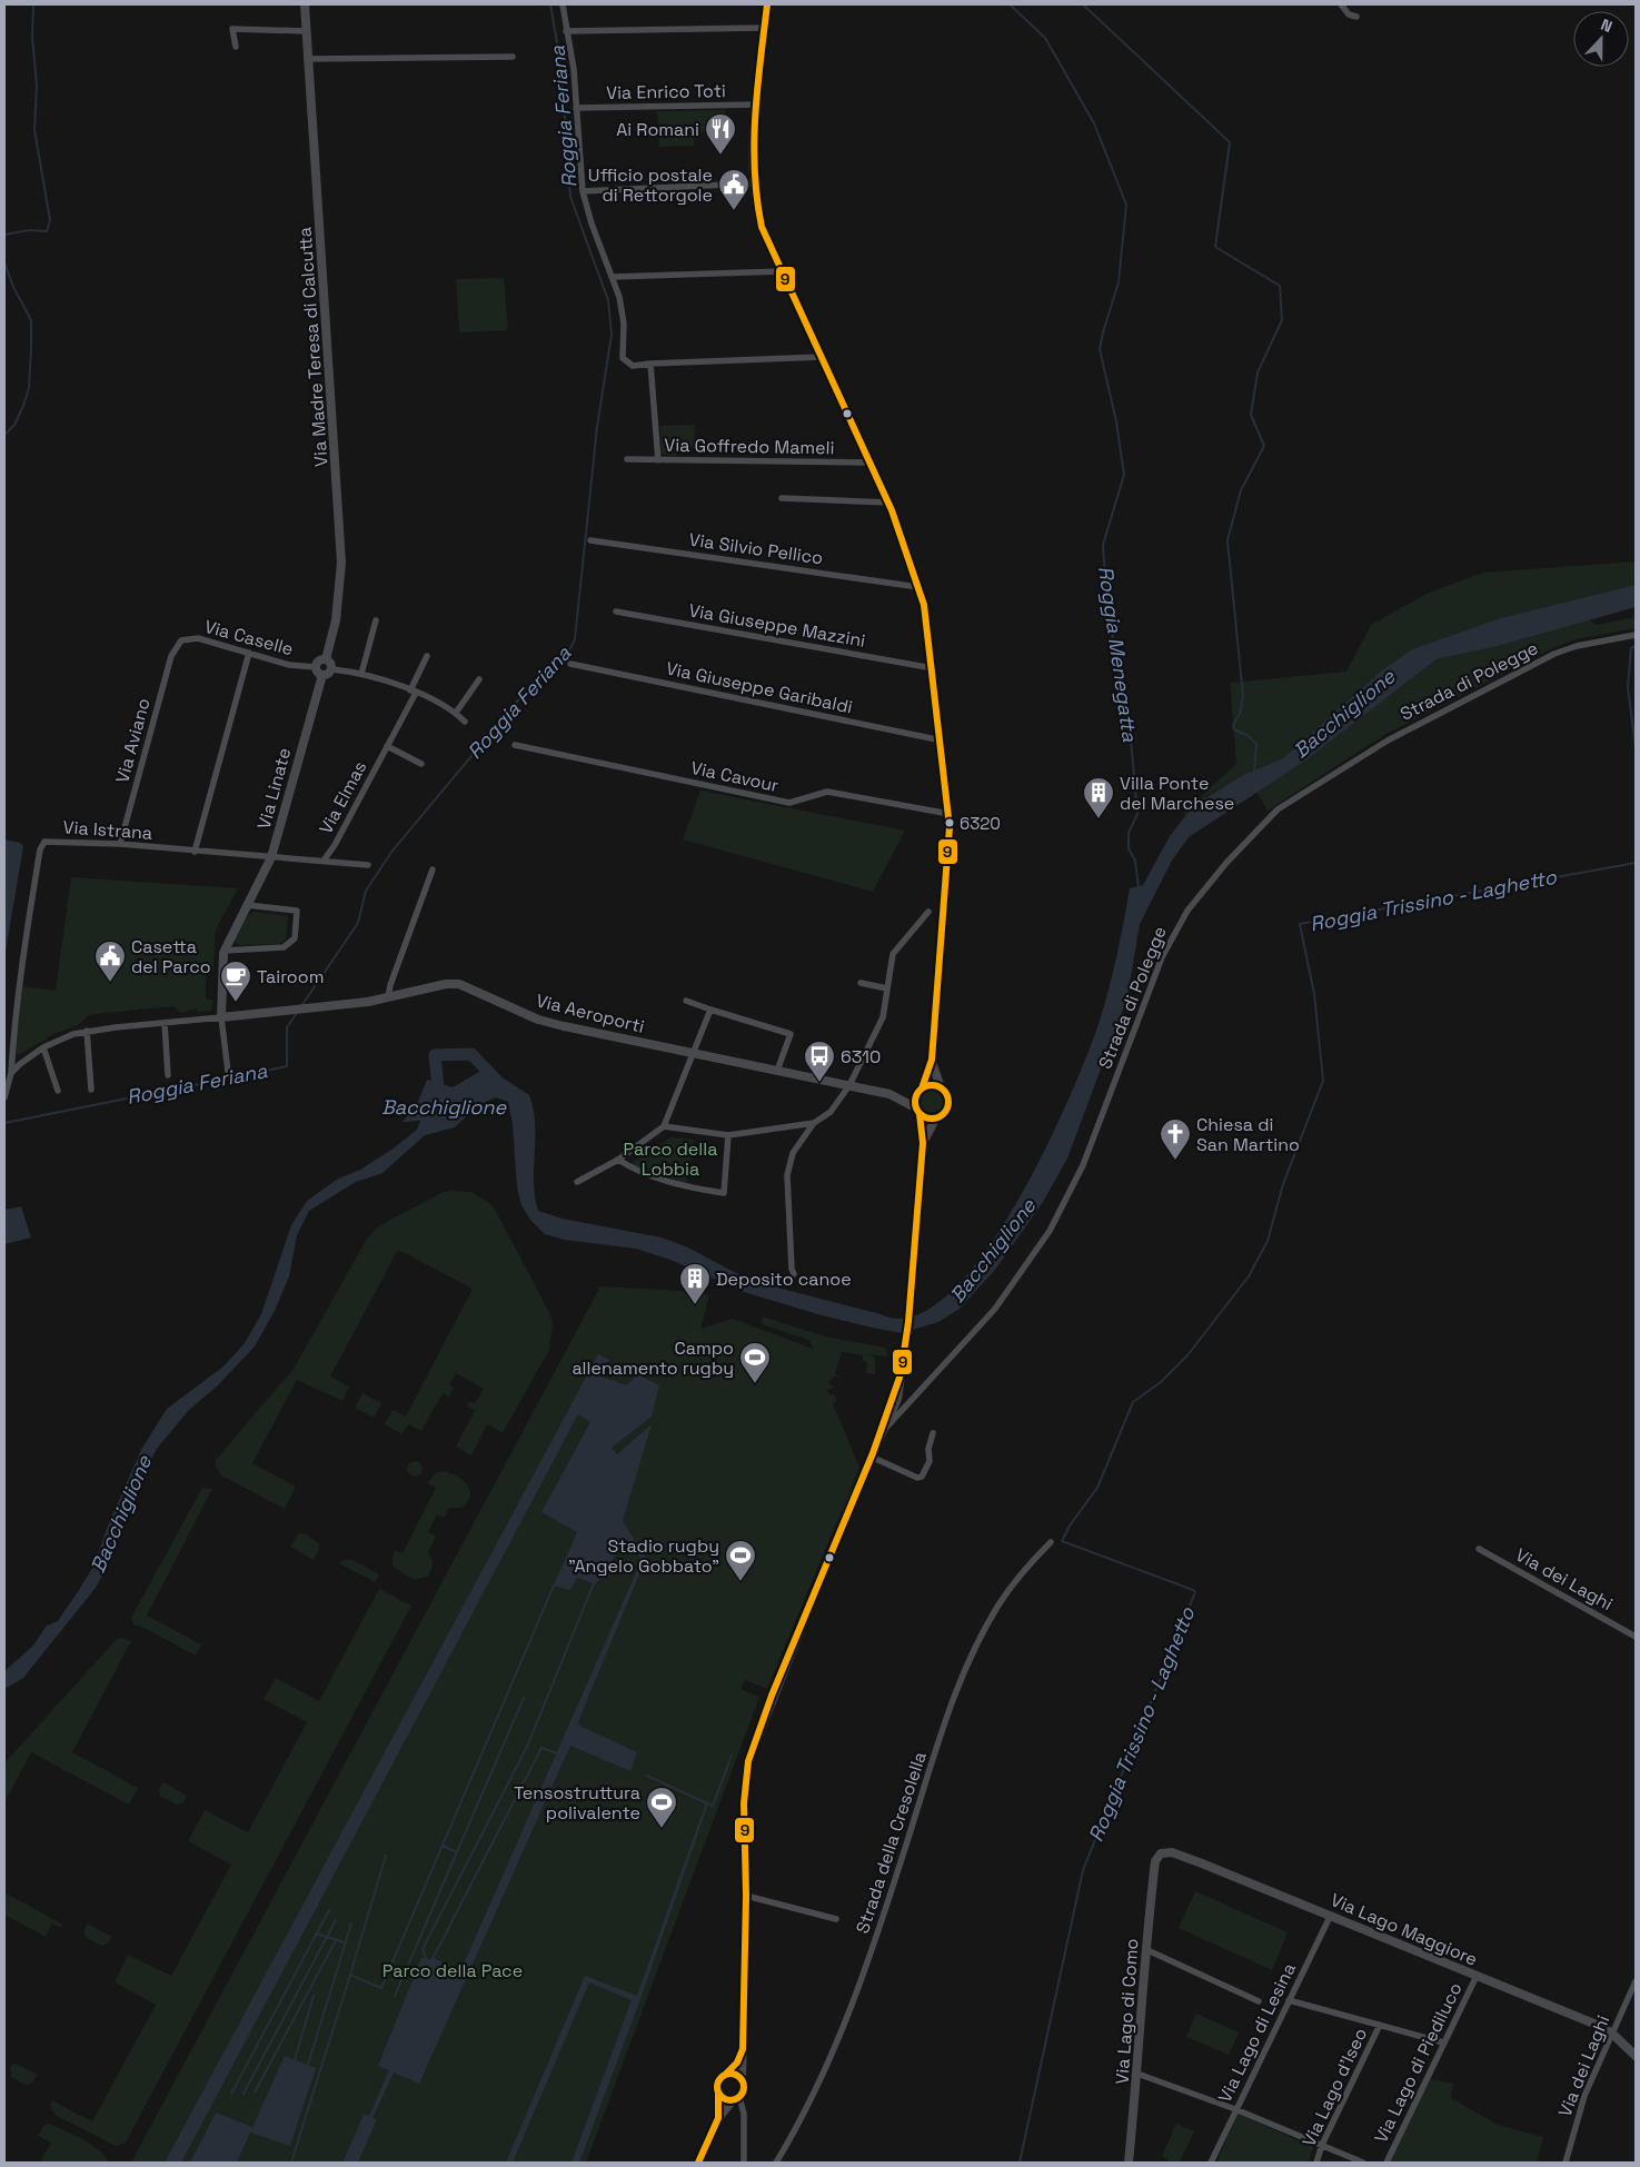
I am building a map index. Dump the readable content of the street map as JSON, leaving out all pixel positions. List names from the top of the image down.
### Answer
{
  "streets": {
    "street": [
      "Via Enrico Toti",
      "Via Madre Teresa di Calcutta",
      "Via Goffredo Mameli",
      "Via Silvio Pellico",
      "Via Giuseppe Mazzini",
      "Via Caselle",
      "Strada di Polegge",
      "Via Giuseppe Garibaldi",
      "Via Aviano",
      "Via Cavour",
      "Via Linate",
      "Via Elmas",
      "Via Istrana",
      "Via Aeroporti",
      "Via dei Laghi",
      "Strada della Cresolella",
      "Via Lago Maggiore",
      "Via Lago di Como",
      "Via Lago di Lesina",
      "Via Lago di Piediluco",
      "Via Lago d'Iseo"
    ]
  },
  "crossings": [
    ["Via Madre Teresa di Calcutta", "Via Caselle"],
    ["Via Madre Teresa di Calcutta", "Via Linate"],
    ["Via Caselle", "Via Aviano"],
    ["Via Caselle", "Via Linate"],
    ["Via Aviano", "Via Istrana"],
    ["Via Linate", "Via Elmas"],
    ["Via Linate", "Via Istrana"],
    ["Via Linate", "Via Aeroporti"],
    ["Via Elmas", "Via Istrana"],
    ["Via Istrana", "Via Aeroporti"],
    ["Via dei Laghi", "Via Lago Maggiore"],
    ["Via Lago Maggiore", "Via Lago di Como"],
    ["Via Lago Maggiore", "Via Lago di Lesina"],
    ["Via Lago Maggiore", "Via Lago di Piediluco"]
  ],
  "water": [
    "Roggia Feriana",
    "Roggia Menegatta",
    "Bacchiglione",
    "Roggia Trissino - Laghetto"
  ],
  "parks": ["Parco della Lobbia", "Parco della Pace"],
  "places": {
    "restaurant": ["Ai Romani"],
    "public building": ["Ufficio postale di Rettorgole", "Casetta del Parco"],
    "building": ["Villa Ponte del Marchese", "Deposito canoe"],
    "other": ["6320"],
    "cafe": ["Tairoom"],
    "bus stop": ["6310"],
    "church": ["Chiesa di San Martino"],
    "sports": ["Campo allenamento rugby", "Stadio rugby \"Angelo Gobbato\"", "Tensostruttura polivalente"]
  },
  "lines": ["transit line 9"],
  "north": "top"
}
